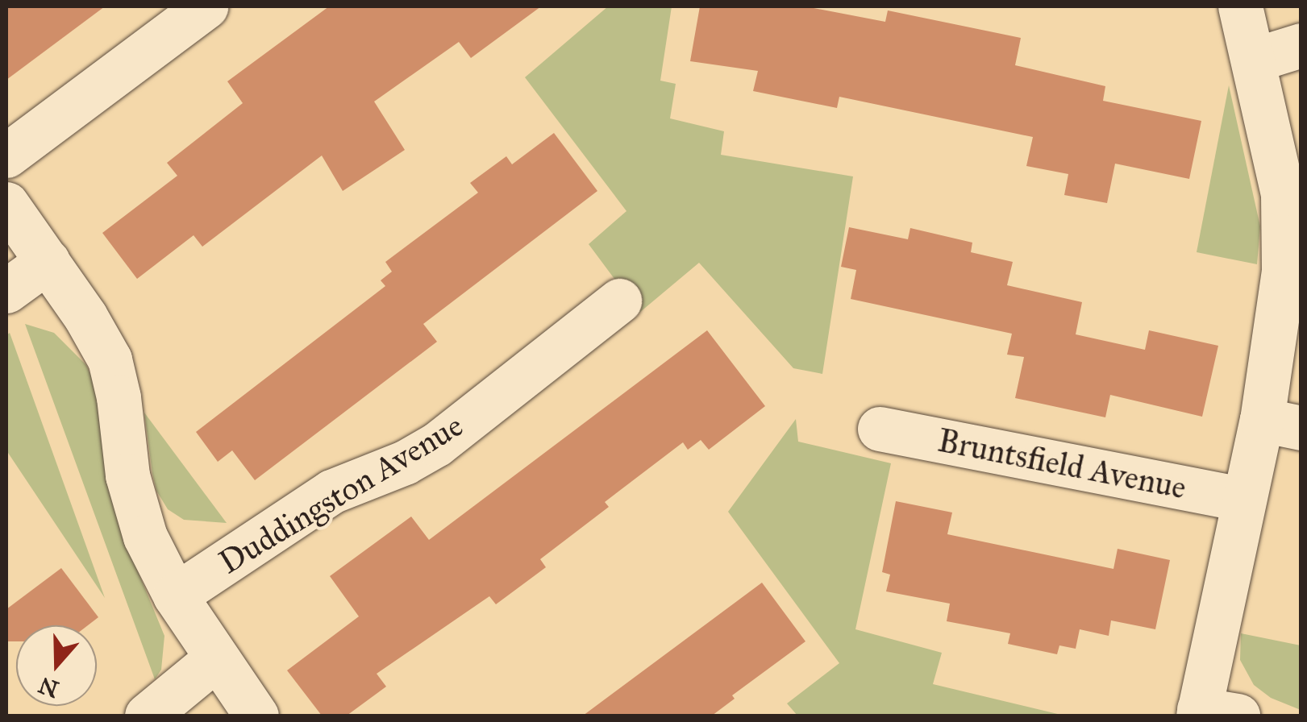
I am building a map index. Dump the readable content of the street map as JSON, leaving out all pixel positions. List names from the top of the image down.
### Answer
{
  "streets": {
    "street": ["Bruntsfield Avenue", "Duddingston Avenue"]
  },
  "north": "bottom"
}
